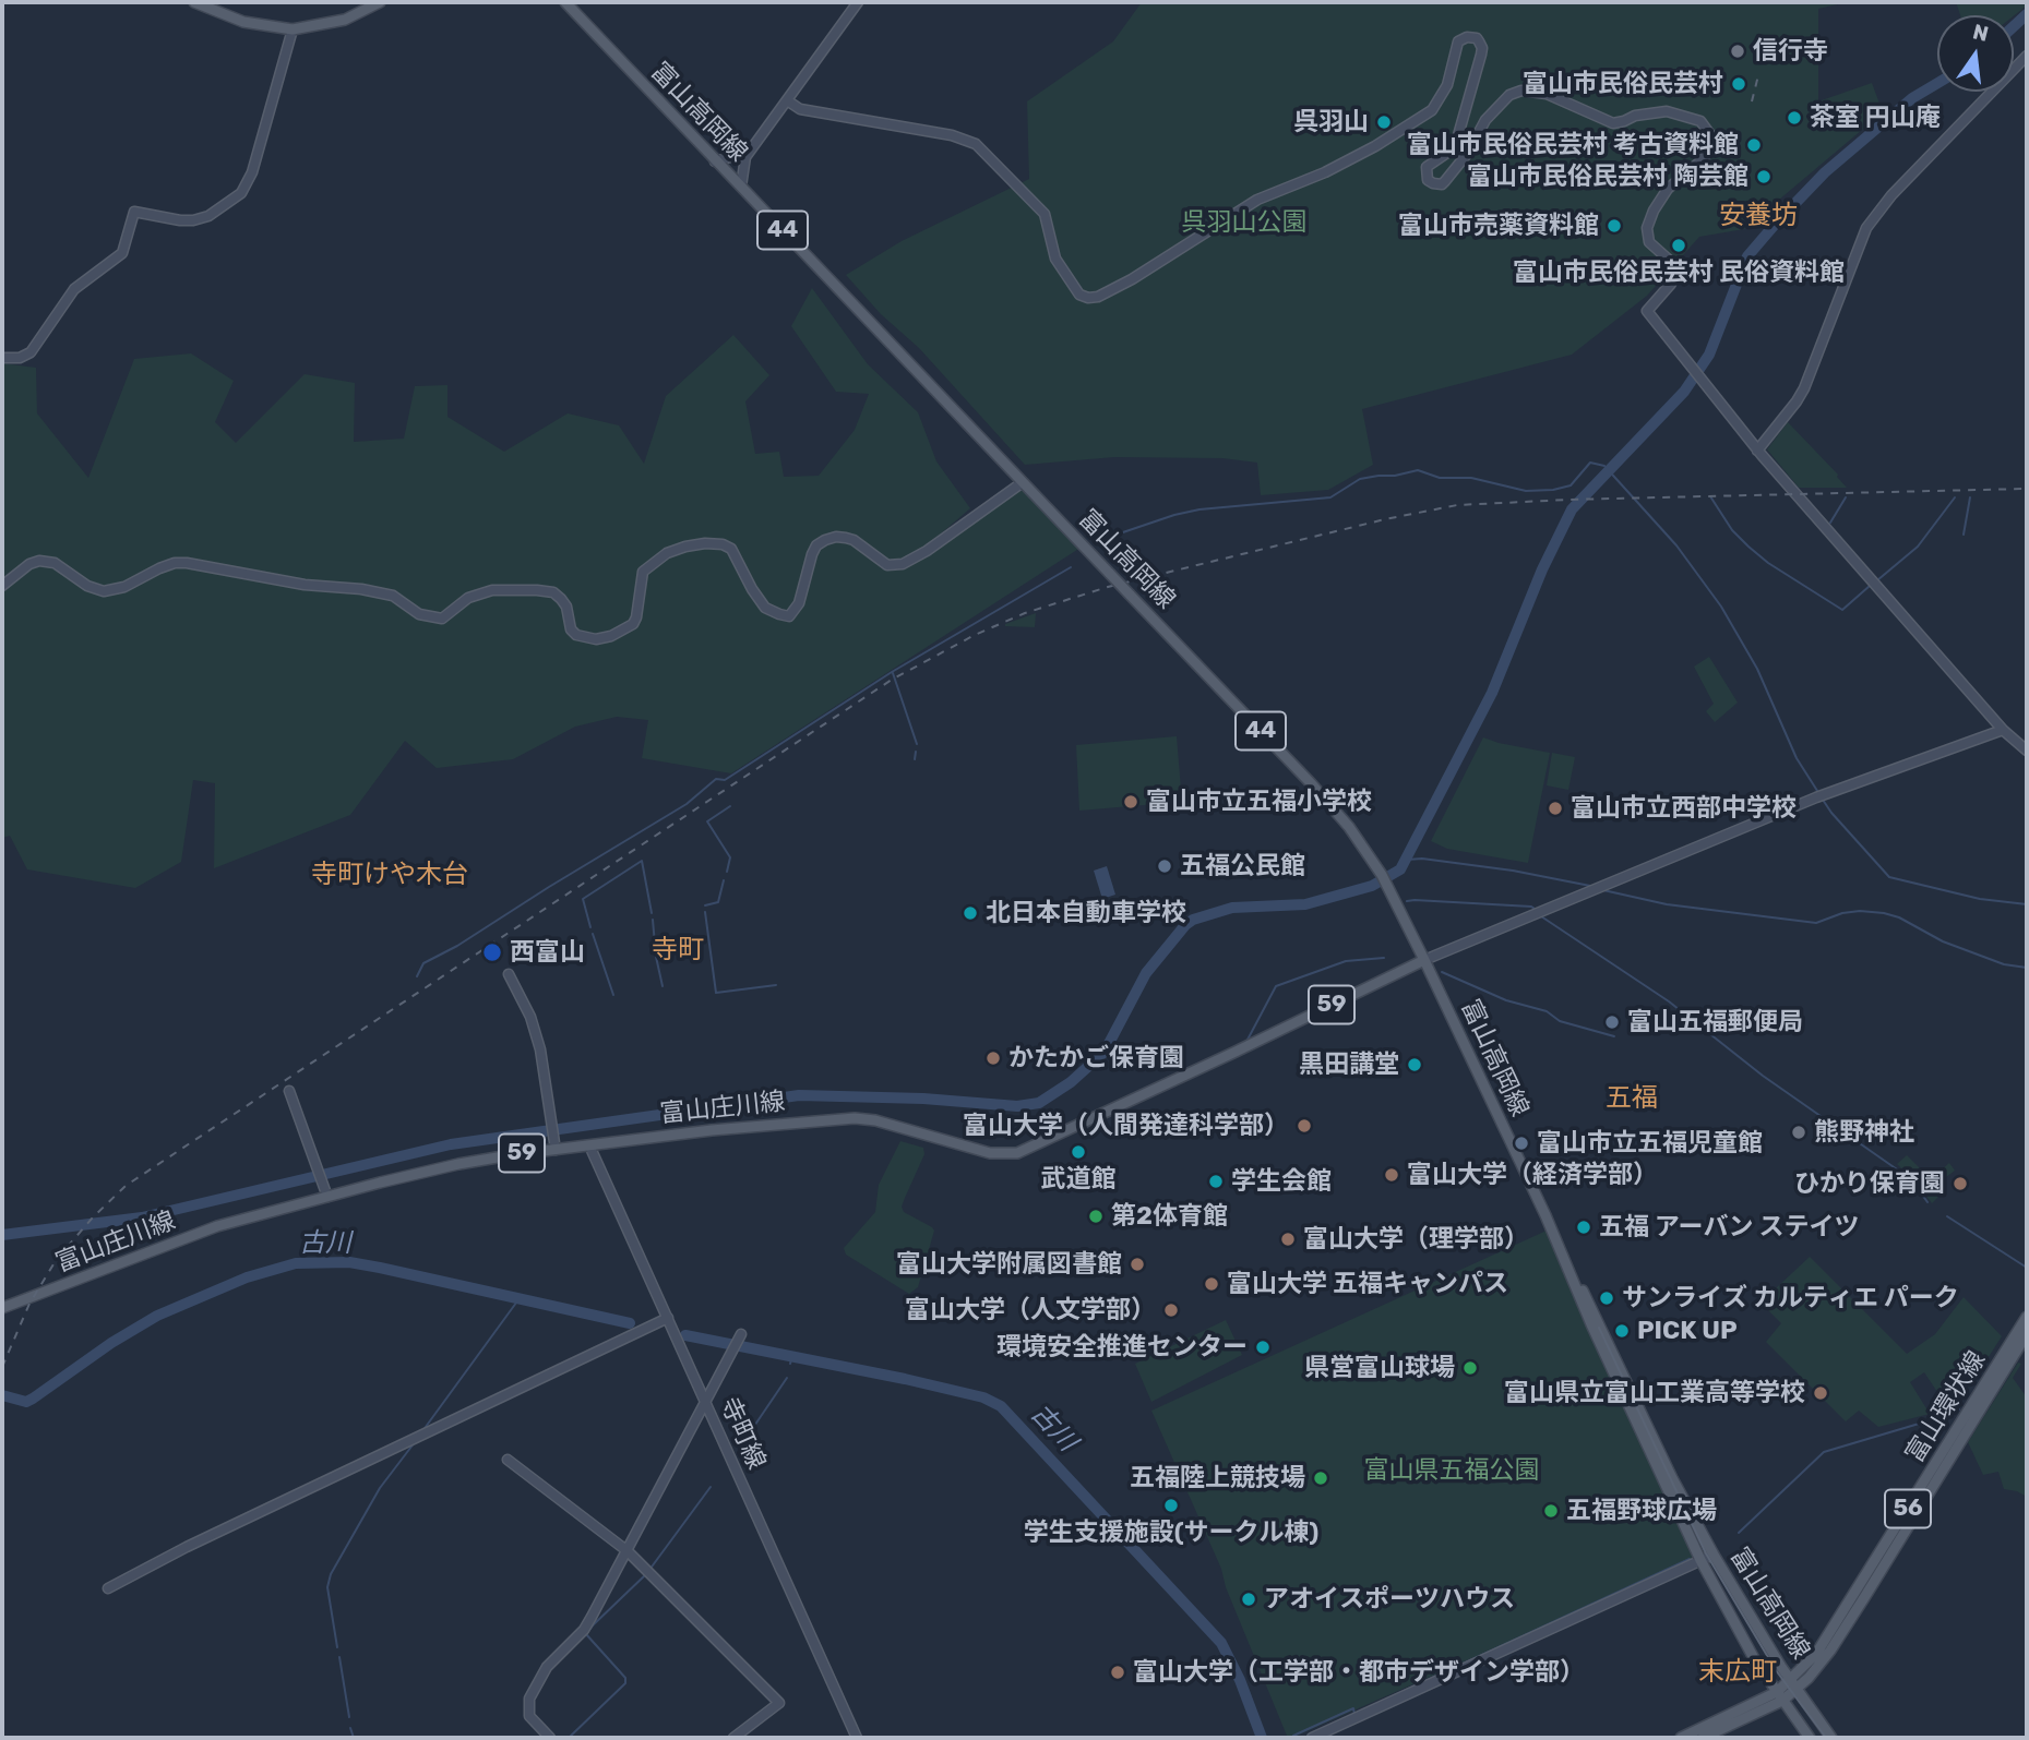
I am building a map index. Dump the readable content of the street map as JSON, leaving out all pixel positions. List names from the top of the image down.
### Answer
{
  "streets": {
    "main road": [
      "富山高岡線",
      "44",
      "59",
      "富山庄川線",
      "富山環状線",
      "56"
    ],
    "street": ["寺町線"]
  },
  "crossings": [
    ["富山高岡線", "富山庄川線"],
    ["富山高岡線", "富山環状線"],
    ["富山庄川線", "寺町線"]
  ],
  "districts": [
    "安養坊",
    "寺町けや木台",
    "寺町",
    "五福",
    "末広町"
  ],
  "water": ["古川"],
  "parks": ["呉羽山公園", "富山県五福公園"],
  "places": [
    "信行寺",
    "富山市民俗民芸村",
    "茶室 円山庵",
    "呉羽山",
    "富山市民俗民芸村 考古資料館",
    "富山市民俗民芸村 陶芸館",
    "富山市売薬資料館",
    "富山市民俗民芸村 民俗資料館",
    "富山市立五福小学校",
    "富山市立西部中学校",
    "五福公民館",
    "北日本自動車学校",
    "西富山",
    "富山五福郵便局",
    "かたかご保育園",
    "黒田講堂",
    "富山大学（人間発達科学部）",
    "熊野神社",
    "富山市立五福児童館",
    "武道館",
    "富山大学（経済学部）",
    "学生会館",
    "ひかり保育園",
    "第2体育館",
    "五福 アーバン ステイツ",
    "富山大学（理学部）",
    "富山大学附属図書館",
    "富山大学 五福キャンパス",
    "サンライズ カルティエ パーク",
    "富山大学（人文学部）",
    "PICK UP",
    "環境安全推進センター",
    "県営富山球場",
    "富山県立富山工業高等学校",
    "五福陸上競技場",
    "学生支援施設(サークル棟)",
    "五福野球広場",
    "アオイスポーツハウス",
    "富山大学（工学部・都市デザイン学部）"
  ],
  "north": "top"
}
